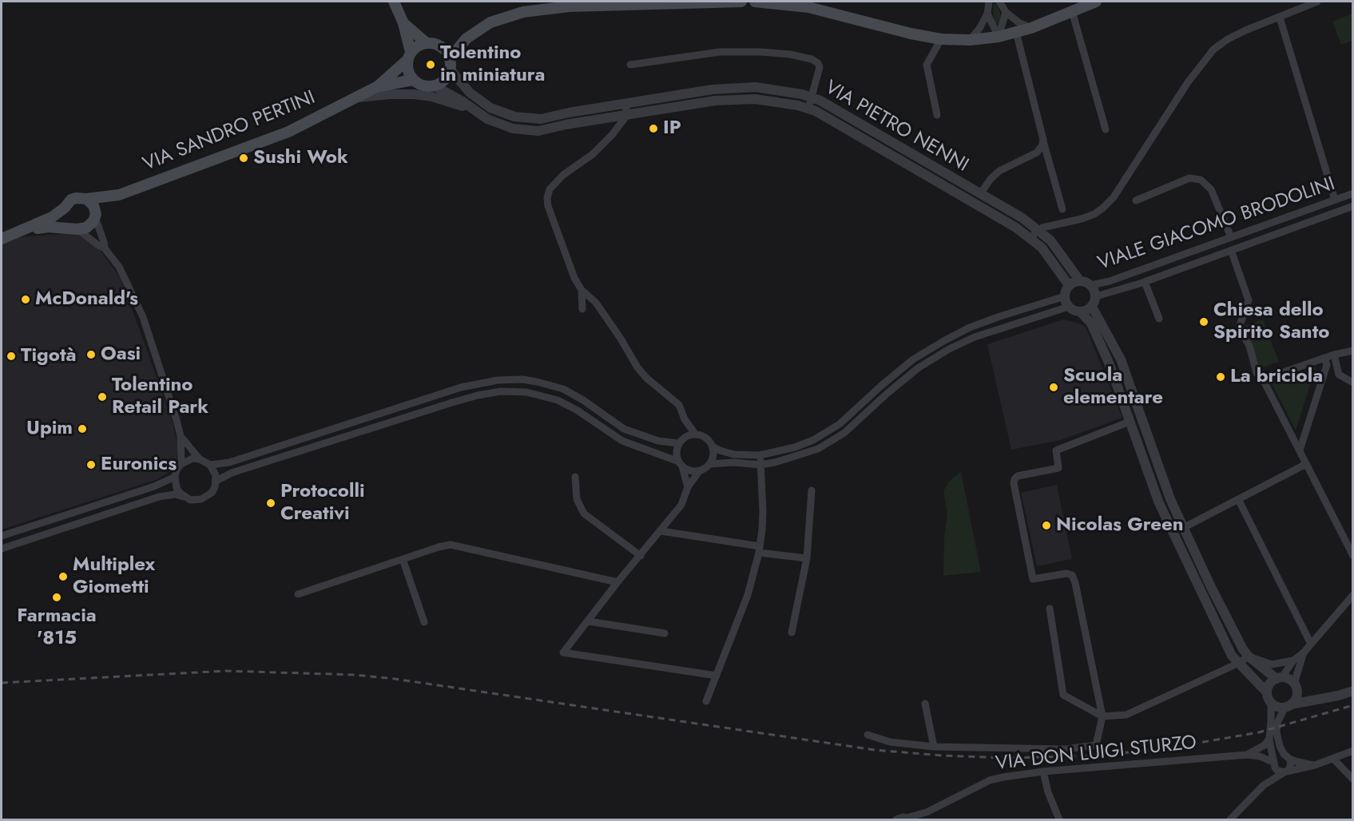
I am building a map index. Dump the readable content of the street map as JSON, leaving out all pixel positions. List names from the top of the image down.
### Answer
{
  "streets": {
    "main road": ["VIA SANDRO PERTINI"],
    "street": ["VIA PIETRO NENNI", "VIALE GIACOMO BRODOLINI", "VIA DON LUIGI STURZO"]
  },
  "crossings": [
    ["VIA PIETRO NENNI", "VIA SANDRO PERTINI"],
    ["VIA PIETRO NENNI", "VIALE GIACOMO BRODOLINI"]
  ],
  "places": [
    "Tolentino in miniatura",
    "IP",
    "Sushi Wok",
    "McDonald's",
    "Chiesa dello Spirito Santo",
    "Oasi",
    "Tigotà",
    "La briciola",
    "Scuola elementare",
    "Tolentino Retail Park",
    "Upim",
    "Euronics",
    "Protocolli Creativi",
    "Nicolas Green",
    "Multiplex Giometti",
    "Farmacia '815"
  ]
}
